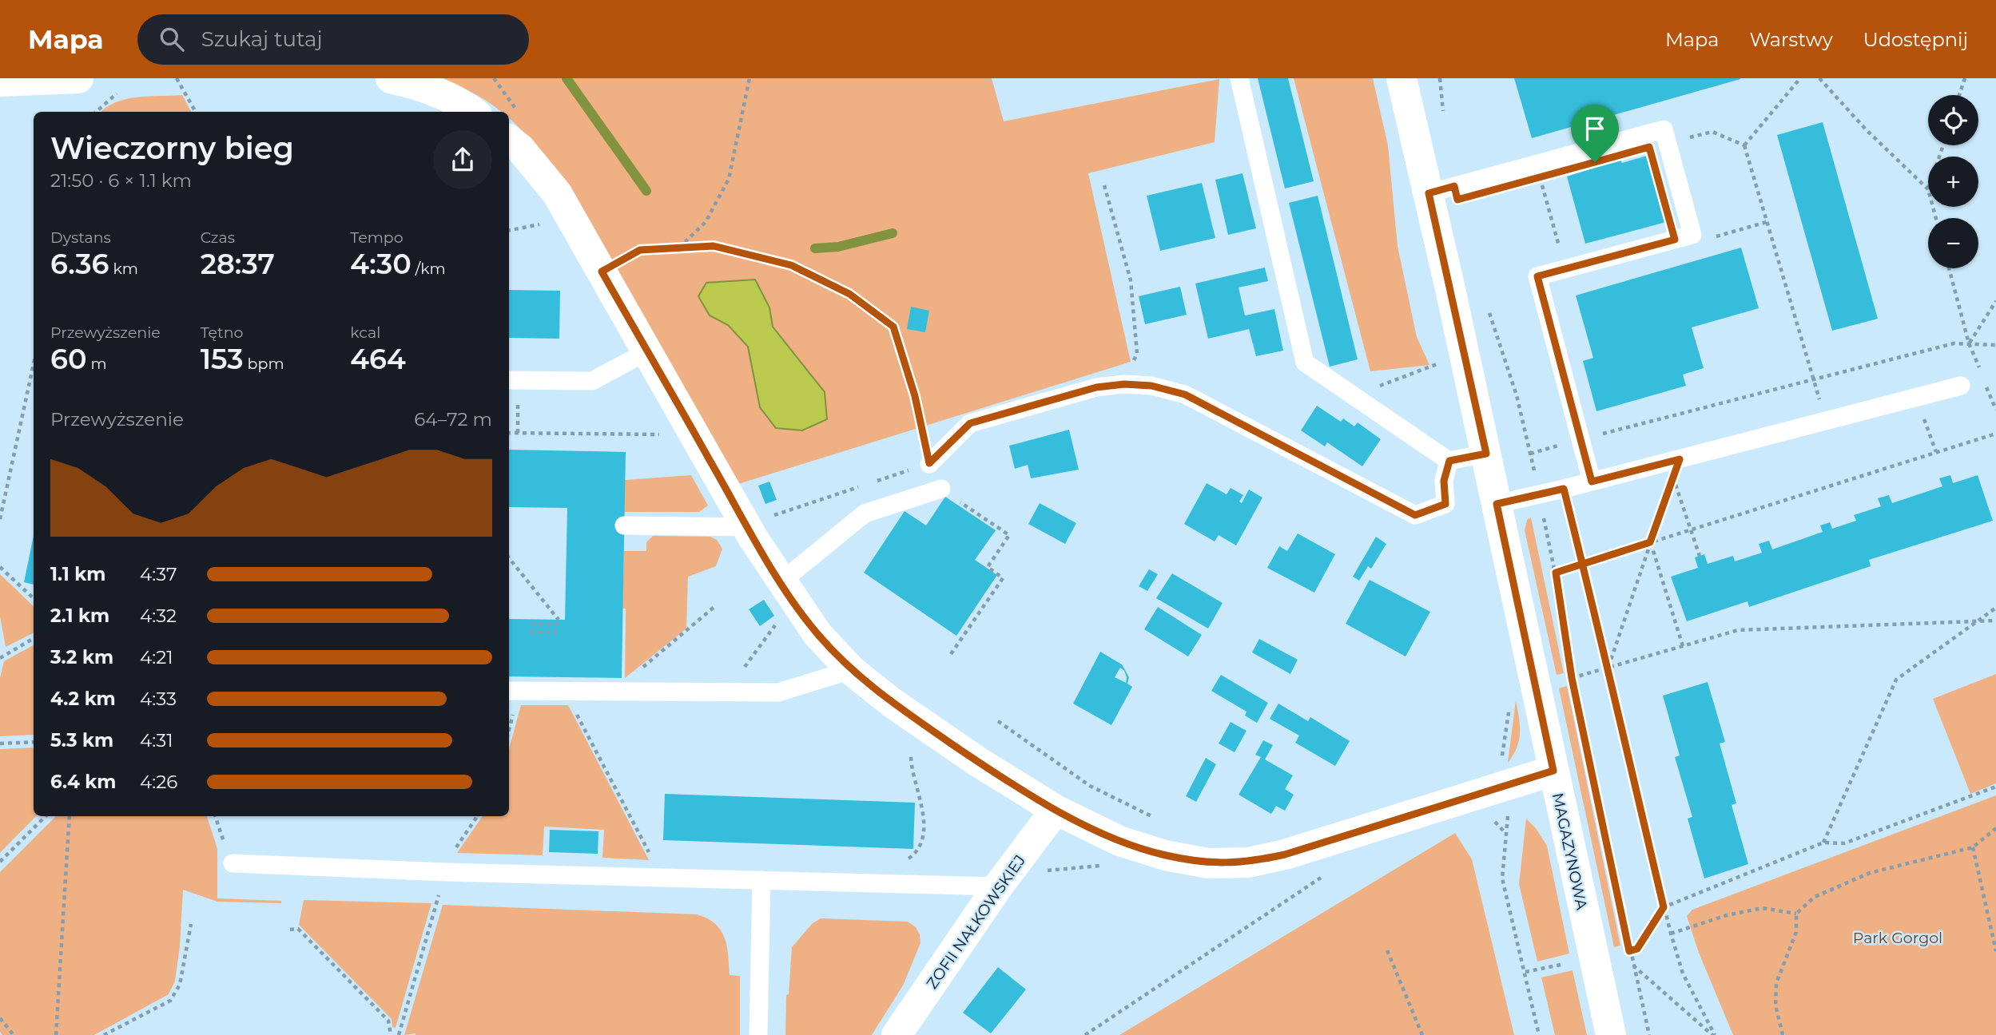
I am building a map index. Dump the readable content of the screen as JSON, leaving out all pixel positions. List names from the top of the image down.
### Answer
{
  "streets": {
    "street": ["MAGAZYNOWA", "ZOFII NAŁKOWSKIEJ"]
  },
  "parks": ["Park Gorgol"],
  "page": {
    "header": "Mapa",
    "search": "Szukaj tutaj",
    "nav": ["Mapa", "Warstwy", "Udostępnij"],
    "map_buttons": ["+", "−"],
    "heading": ["Wieczorny bieg", "21:50 · 6 × 1.1 km"],
    "stats": [
      ["Dystans", "6.36 km"],
      ["Czas", "28:37"],
      ["Tempo", "4:30 /km"],
      ["Przewyższenie", "60 m"],
      ["Tętno", "153 bpm"],
      ["kcal", "464"]
    ],
    "chart": ["Przewyższenie", "64–72 m"],
    "list": [
      {
        "name": "1.1 km",
        "note": "4:37"
      },
      {
        "name": "2.1 km",
        "note": "4:32"
      },
      {
        "name": "3.2 km",
        "note": "4:21"
      },
      {
        "name": "4.2 km",
        "note": "4:33"
      },
      {
        "name": "5.3 km",
        "note": "4:31"
      },
      {
        "name": "6.4 km",
        "note": "4:26"
      }
    ]
  }
}
